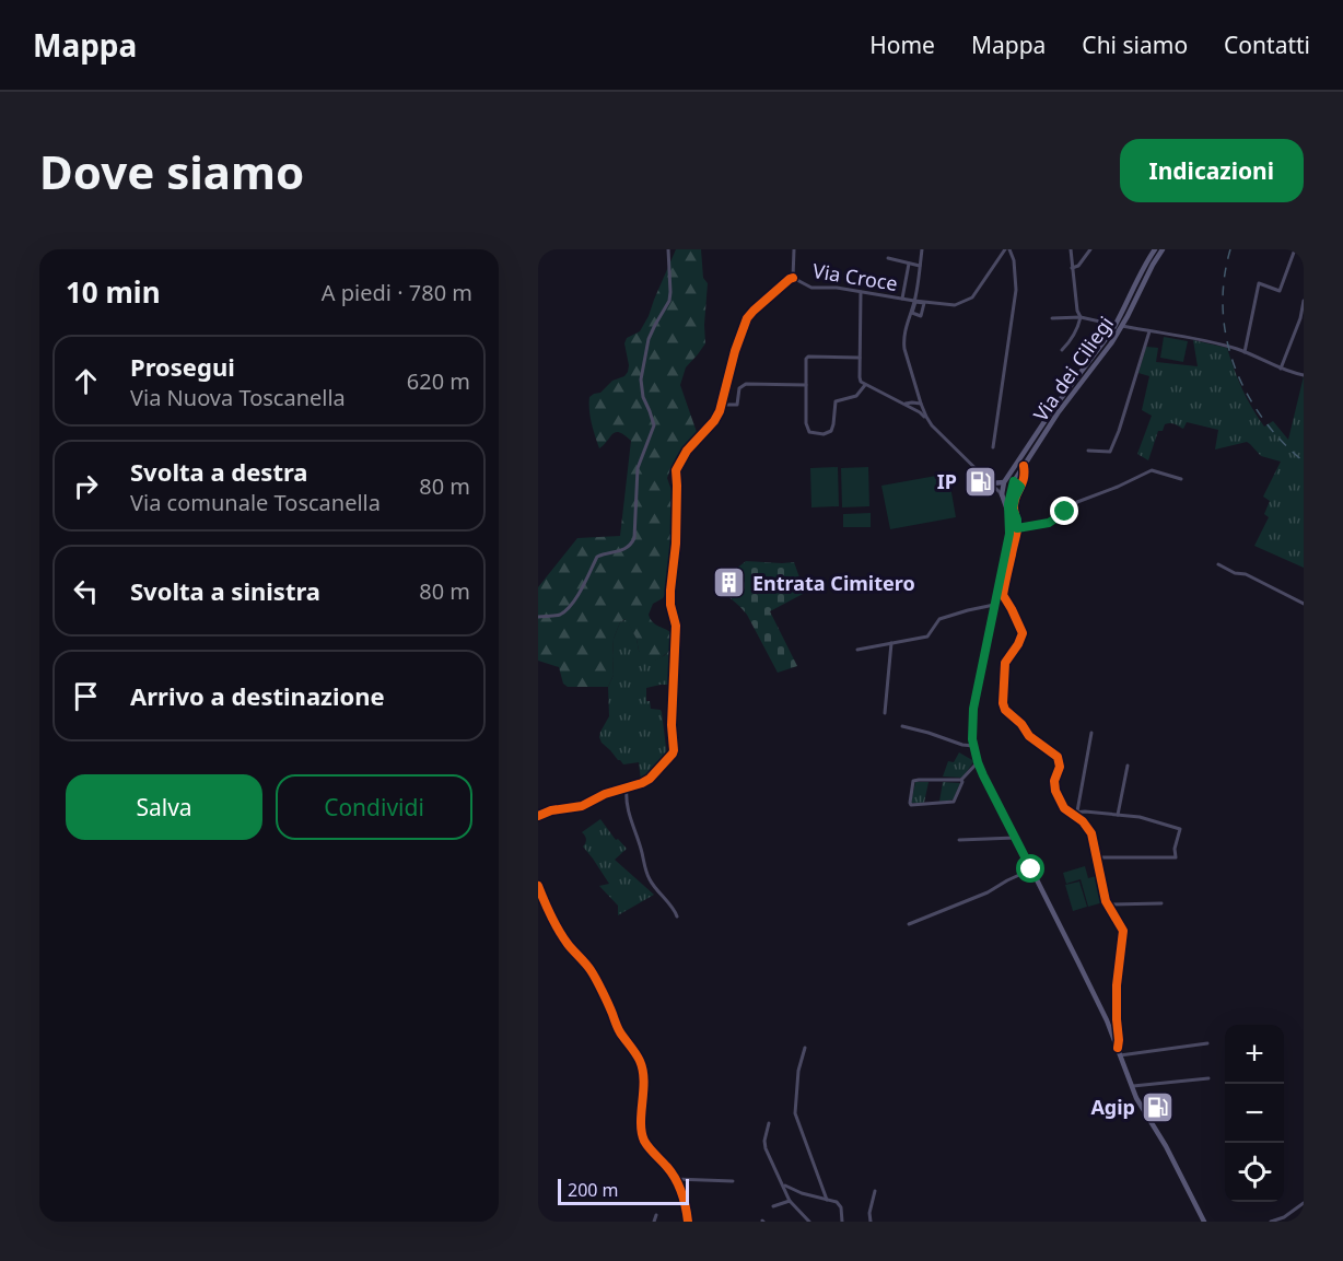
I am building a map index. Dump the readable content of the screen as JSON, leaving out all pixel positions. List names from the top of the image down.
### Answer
{
  "streets": {
    "main road": ["Via dei Ciliegi"],
    "street": ["Via Croce"]
  },
  "places": {
    "fuel station": ["IP", "Agip"],
    "building": ["Entrata Cimitero"]
  },
  "scale_bar": "200 m",
  "page": {
    "header": "Mappa",
    "nav": [
      "Home",
      "Mappa",
      "Chi siamo",
      "Contatti"
    ],
    "buttons": [
      "Indicazioni",
      ["Salva", "Condividi"]
    ],
    "title": "Dove siamo",
    "heading": ["10 min", "A piedi · 780 m"],
    "list": [
      ["Prosegui", "Via Nuova Toscanella", "620 m"],
      ["Svolta a destra", "Via comunale Toscanella", "80 m"],
      ["Svolta a sinistra", "80 m"],
      "Arrivo a destinazione"
    ],
    "map_buttons": ["+", "−"],
    "scale": "200 m"
  }
}
